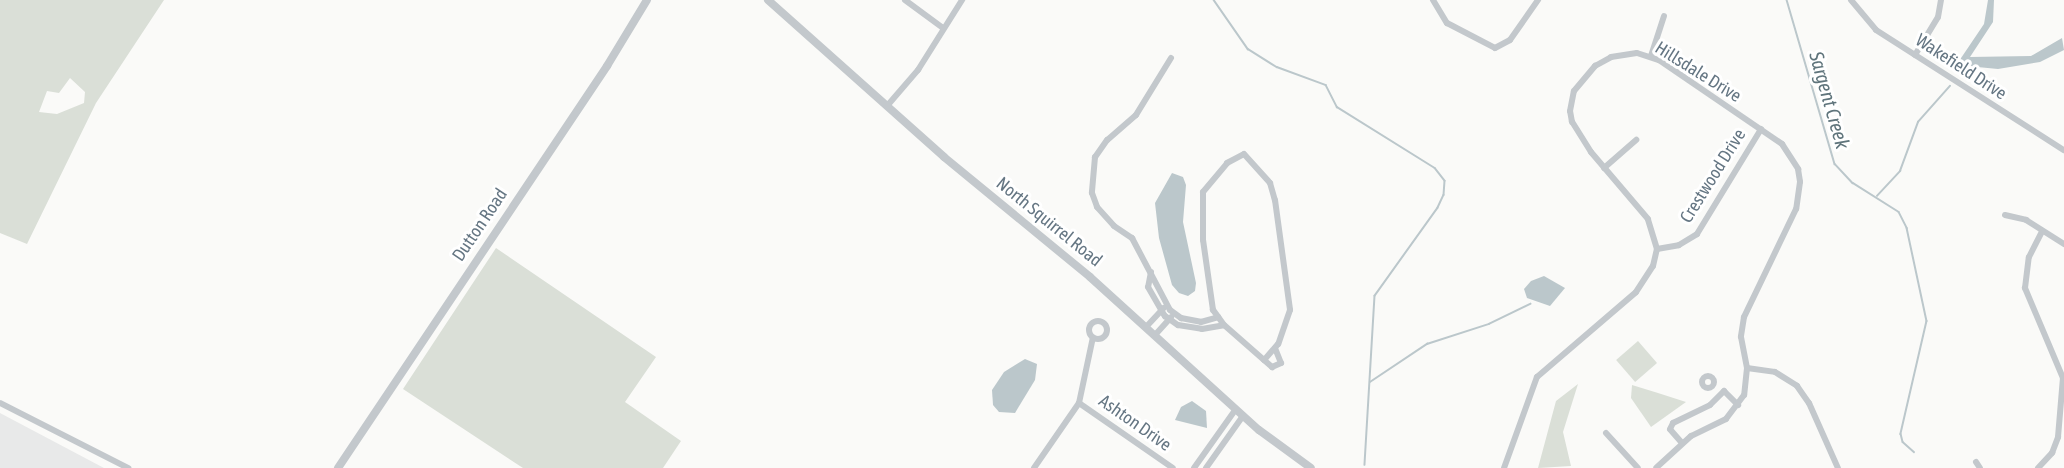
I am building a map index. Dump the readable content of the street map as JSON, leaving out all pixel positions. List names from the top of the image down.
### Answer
{
  "streets": {
    "street": [
      "Wakefield Drive",
      "Hillsdale Drive",
      "Crestwood Drive",
      "North Squirrel Road",
      "Dutton Road",
      "Ashton Drive"
    ]
  },
  "crossings": [
    ["Hillsdale Drive", "Crestwood Drive"]
  ],
  "water": ["Sargent Creek"]
}
